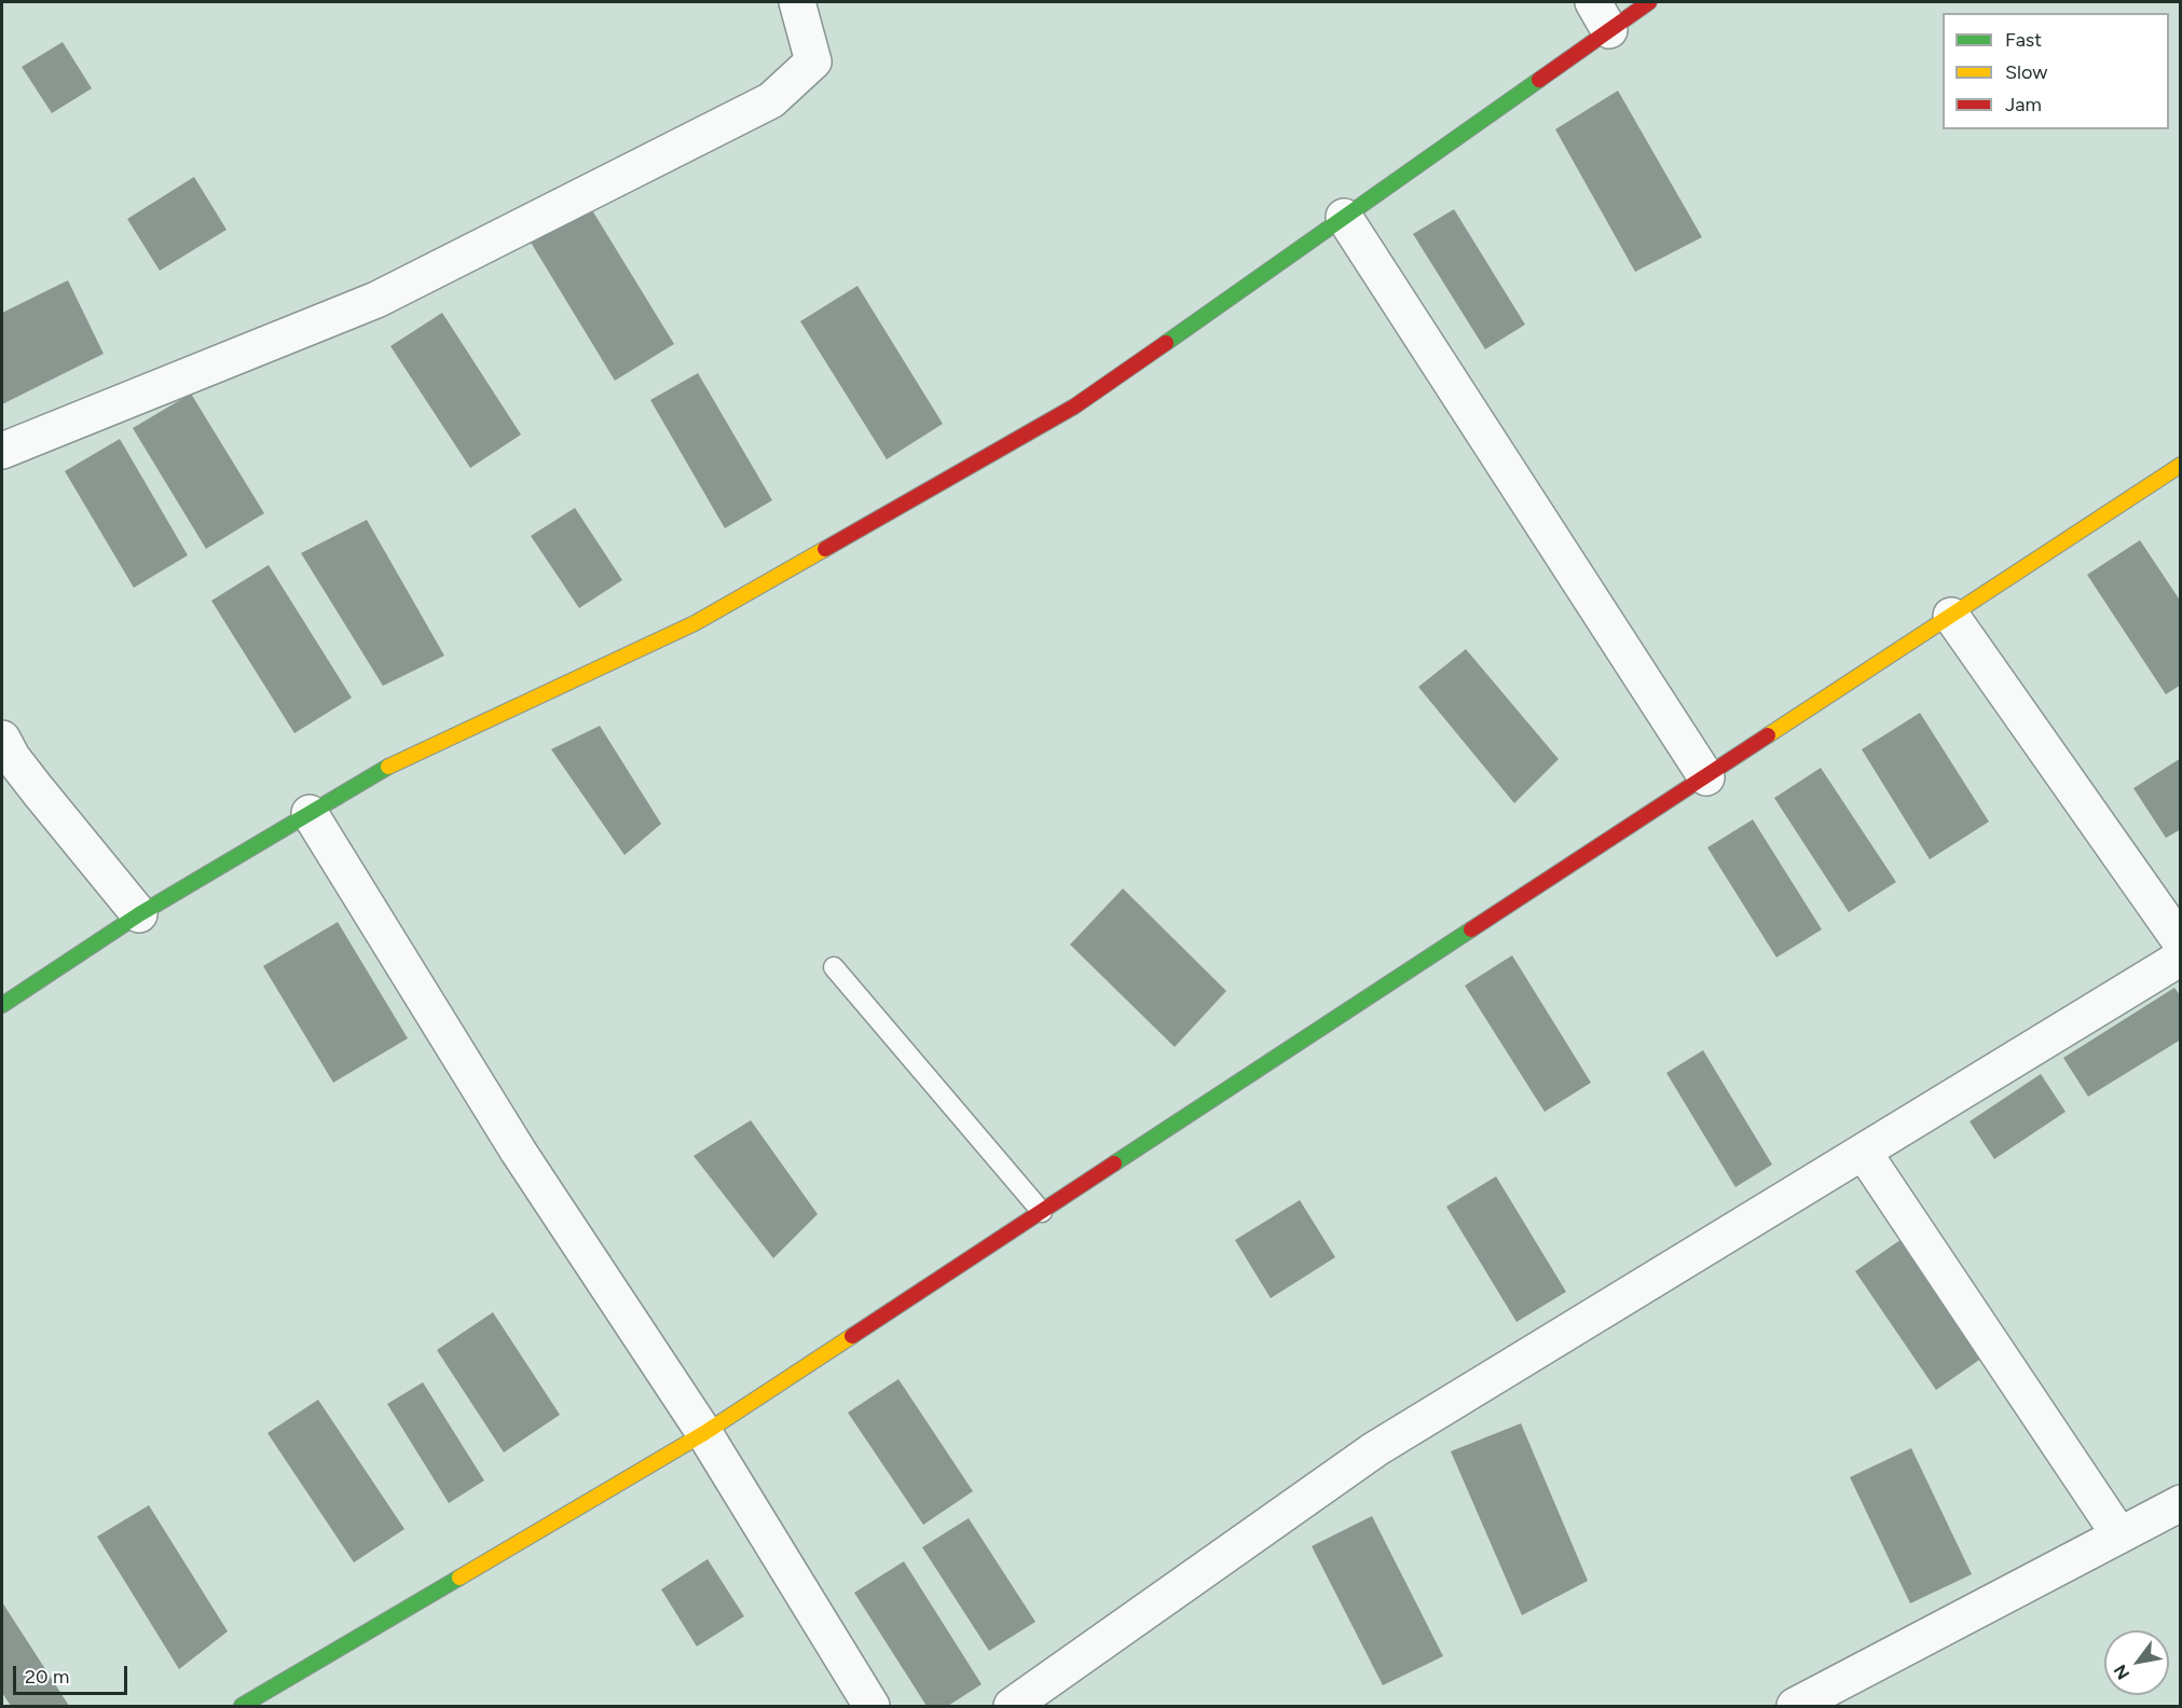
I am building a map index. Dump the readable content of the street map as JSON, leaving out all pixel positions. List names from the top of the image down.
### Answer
{
  "legend": ["Fast", "Slow", "Jam"],
  "scale_bar": "20 m",
  "north": "bottom left"
}
